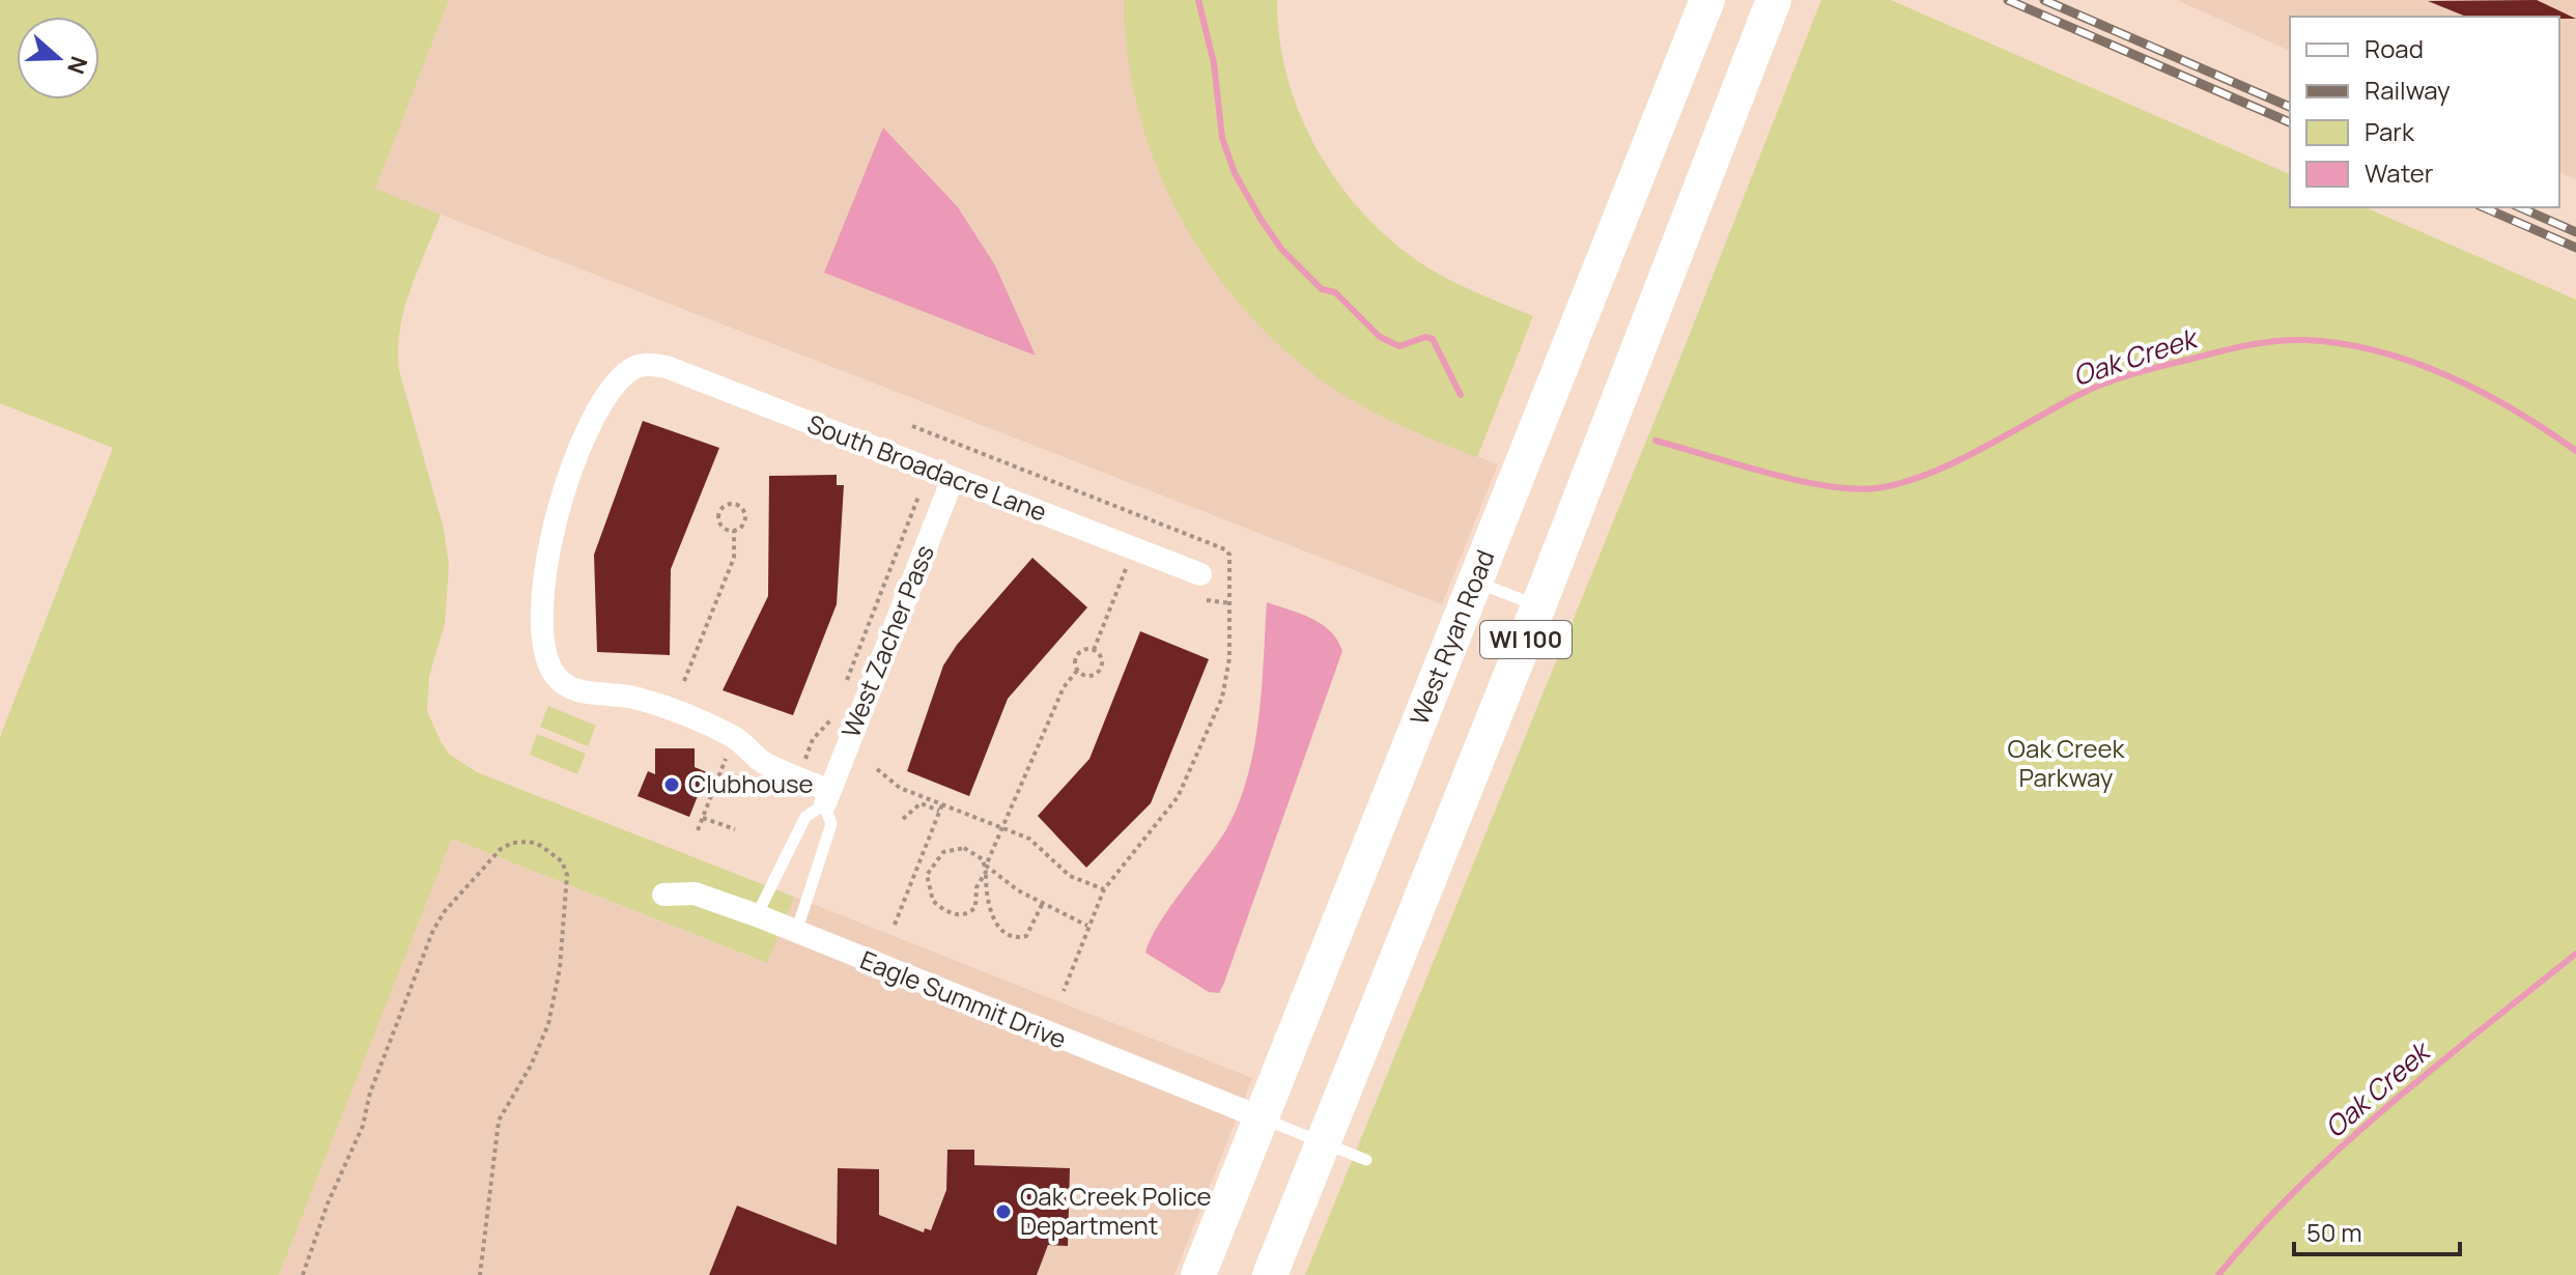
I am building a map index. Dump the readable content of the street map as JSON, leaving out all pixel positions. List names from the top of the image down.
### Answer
{
  "streets": {
    "main road": ["West Ryan Road", "WI 100"],
    "street": ["South Broadacre Lane", "West Zacher Pass", "Eagle Summit Drive"]
  },
  "crossings": [
    ["South Broadacre Lane", "West Zacher Pass"],
    ["West Ryan Road", "Eagle Summit Drive"],
    ["West Zacher Pass", "Eagle Summit Drive"]
  ],
  "water": ["Oak Creek"],
  "parks": ["Oak Creek Parkway"],
  "places": ["Clubhouse", "Oak Creek Police Department"],
  "legend": [
    "Road",
    "Railway",
    "Park",
    "Water"
  ],
  "scale_bar": "50 m",
  "north": "right"
}
